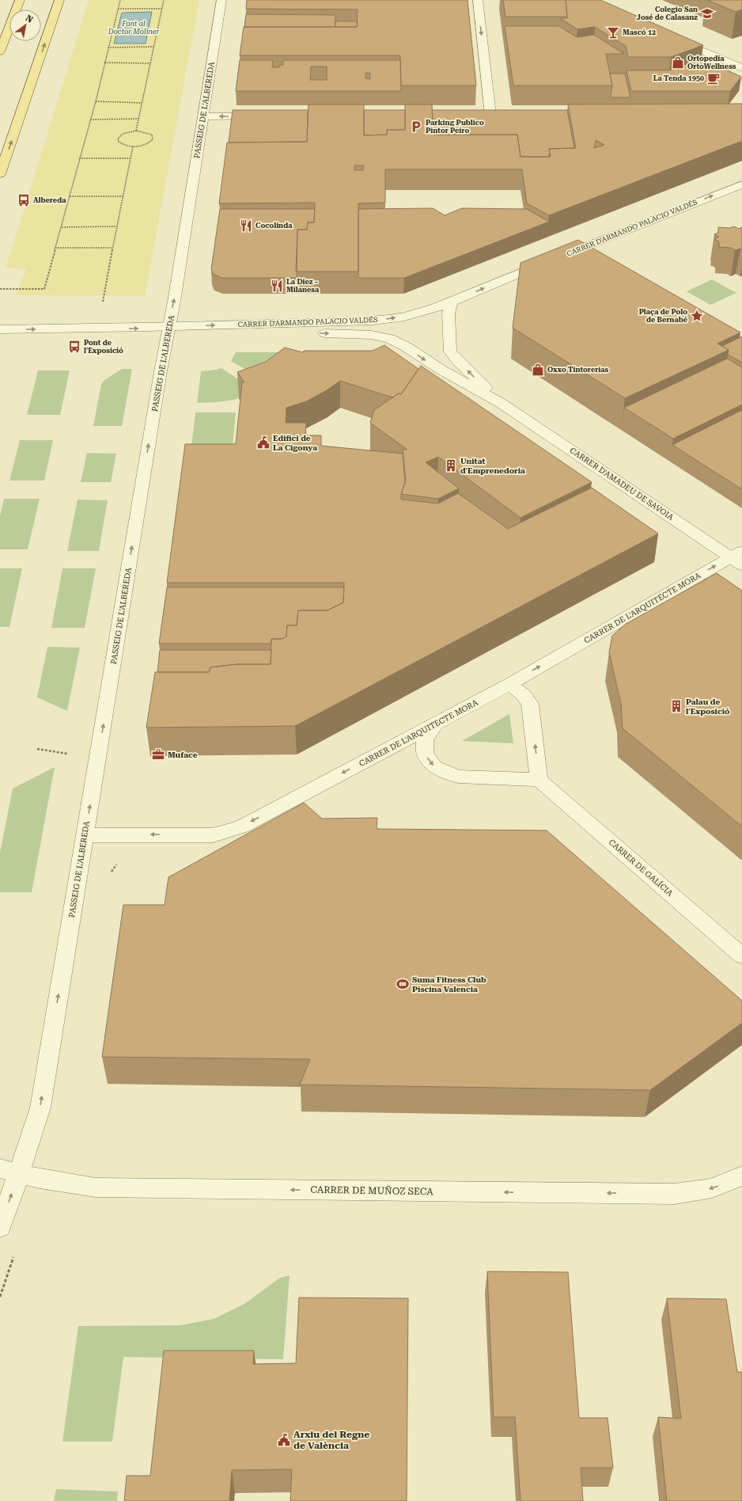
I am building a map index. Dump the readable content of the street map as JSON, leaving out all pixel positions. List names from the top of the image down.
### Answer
{
  "streets": {
    "street": [
      "PASSEIG DE L'ALBEREDA",
      "CARRER D'ARMANDO PALACIO VALDÉS",
      "CARRER D'AMADEU DE SAVOIA",
      "CARRER DE L'ARQUITECTE MORA",
      "CARRER DE GALÍCIA",
      "CARRER DE MUÑOZ SECA"
    ]
  },
  "crossings": [
    ["PASSEIG DE L'ALBEREDA", "CARRER D'ARMANDO PALACIO VALDÉS"],
    ["PASSEIG DE L'ALBEREDA", "CARRER DE L'ARQUITECTE MORA"],
    ["PASSEIG DE L'ALBEREDA", "CARRER DE MUÑOZ SECA"],
    ["CARRER D'ARMANDO PALACIO VALDÉS", "CARRER D'AMADEU DE SAVOIA"],
    ["CARRER D'AMADEU DE SAVOIA", "CARRER DE L'ARQUITECTE MORA"]
  ],
  "one_way": ["PASSEIG DE L'ALBEREDA", "CARRER D'ARMANDO PALACIO VALDÉS", "CARRER DE MUÑOZ SECA"],
  "water": ["Font al Doctor Moliner"],
  "places": {
    "school or university": ["Colegio San José de Calasanz"],
    "bar": ["Mascó 12"],
    "shop": ["Ortopedia OrtoWellness", "Oxxo Tintorerias"],
    "cafe": ["La Tenda 1950"],
    "parking": ["Parking Publico Pintor Peiro"],
    "bus stop": ["Albereda", "Pont de l'Exposició"],
    "restaurant": ["Cocolinda", "La Diez - Milanesa"],
    "place": ["Plaça de Polo de Bernabé"],
    "public building": ["Edifici de La Cigonya", "Arxiu del Regne de València"],
    "building": ["Unitat d'Emprenedoria", "Palau de l'Exposició"],
    "office": ["Muface"],
    "sports": ["Suma Fitness Club Piscina Valencia"]
  },
  "north": "top right"
}
